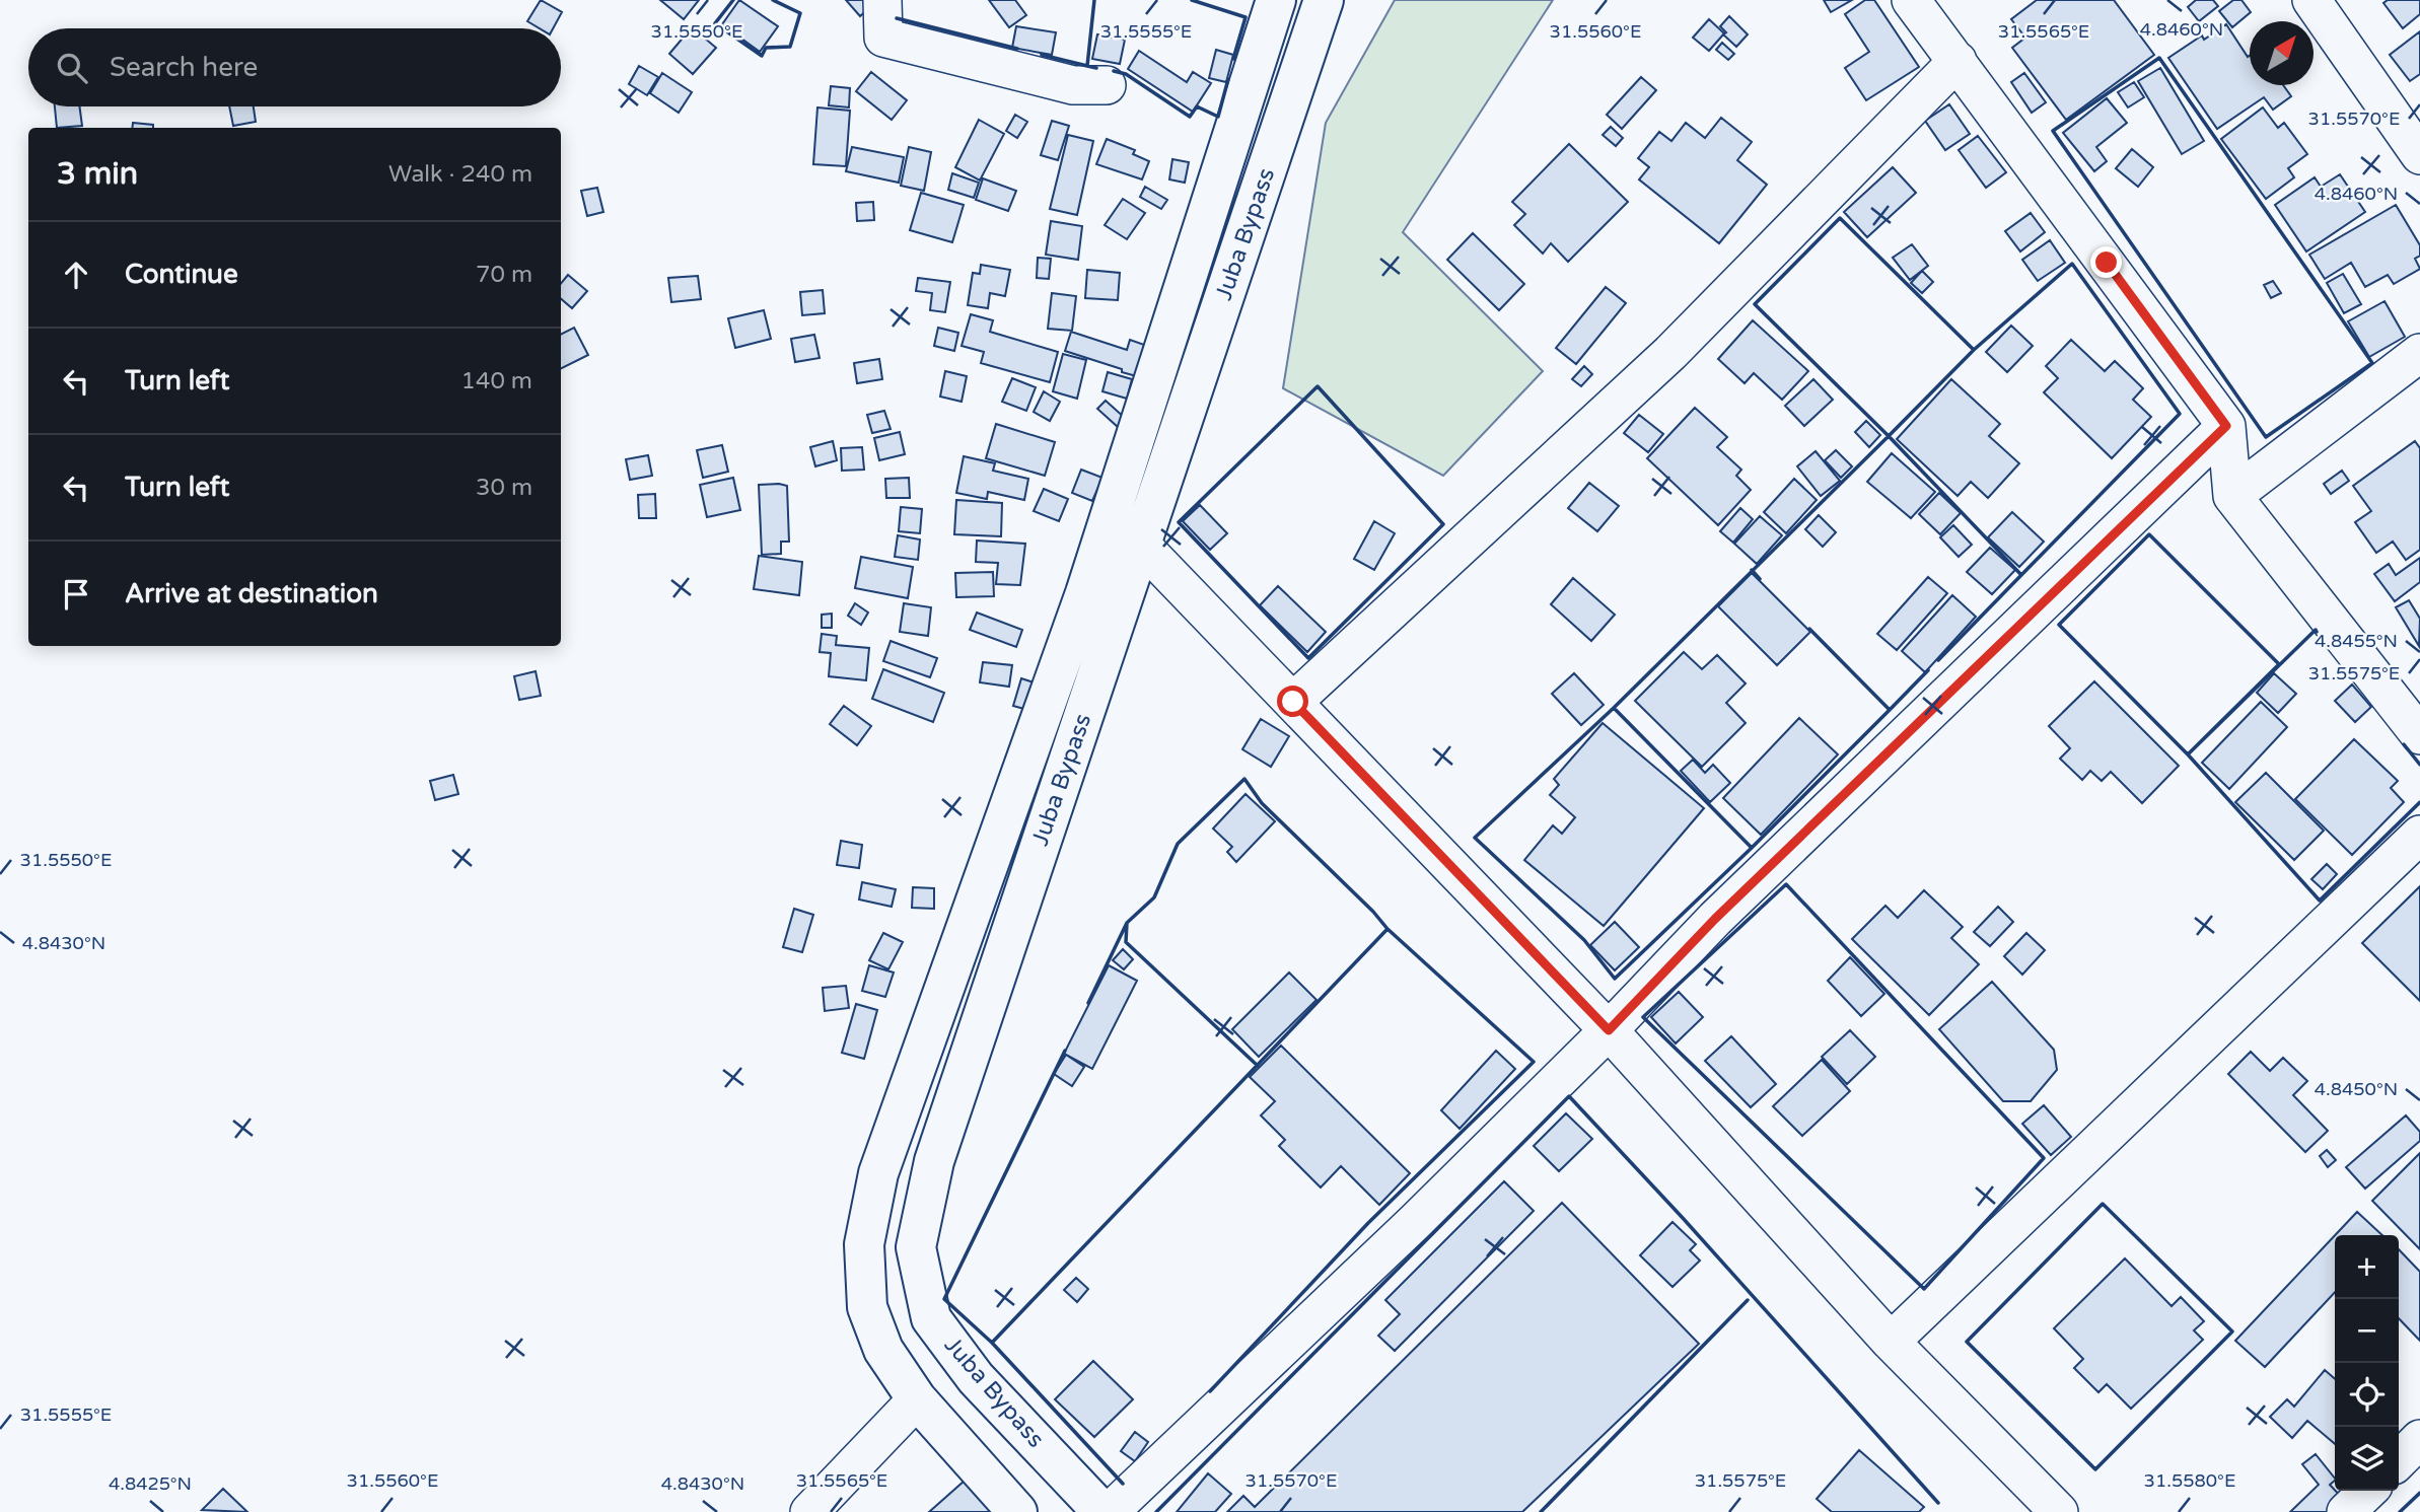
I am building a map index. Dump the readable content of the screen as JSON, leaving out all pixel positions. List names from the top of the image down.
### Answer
{
  "streets": {
    "main road": ["Juba Bypass"]
  },
  "north": "top right",
  "page": {
    "search": "Search here",
    "heading": ["3 min", "Walk · 240 m"],
    "list": [
      ["Continue", "70 m"],
      ["Turn left", "140 m"],
      ["Turn left", "30 m"],
      "Arrive at destination"
    ],
    "map_buttons": ["+", "−"]
  },
  "coordinates": [
    "4.8460°N",
    "31.5550°E",
    "31.5555°E",
    "31.5560°E",
    "31.5565°E",
    "31.5570°E",
    "4.8455°N",
    "31.5575°E",
    "4.8430°N",
    "4.8450°N",
    "31.5580°E",
    "4.8425°N"
  ]
}
